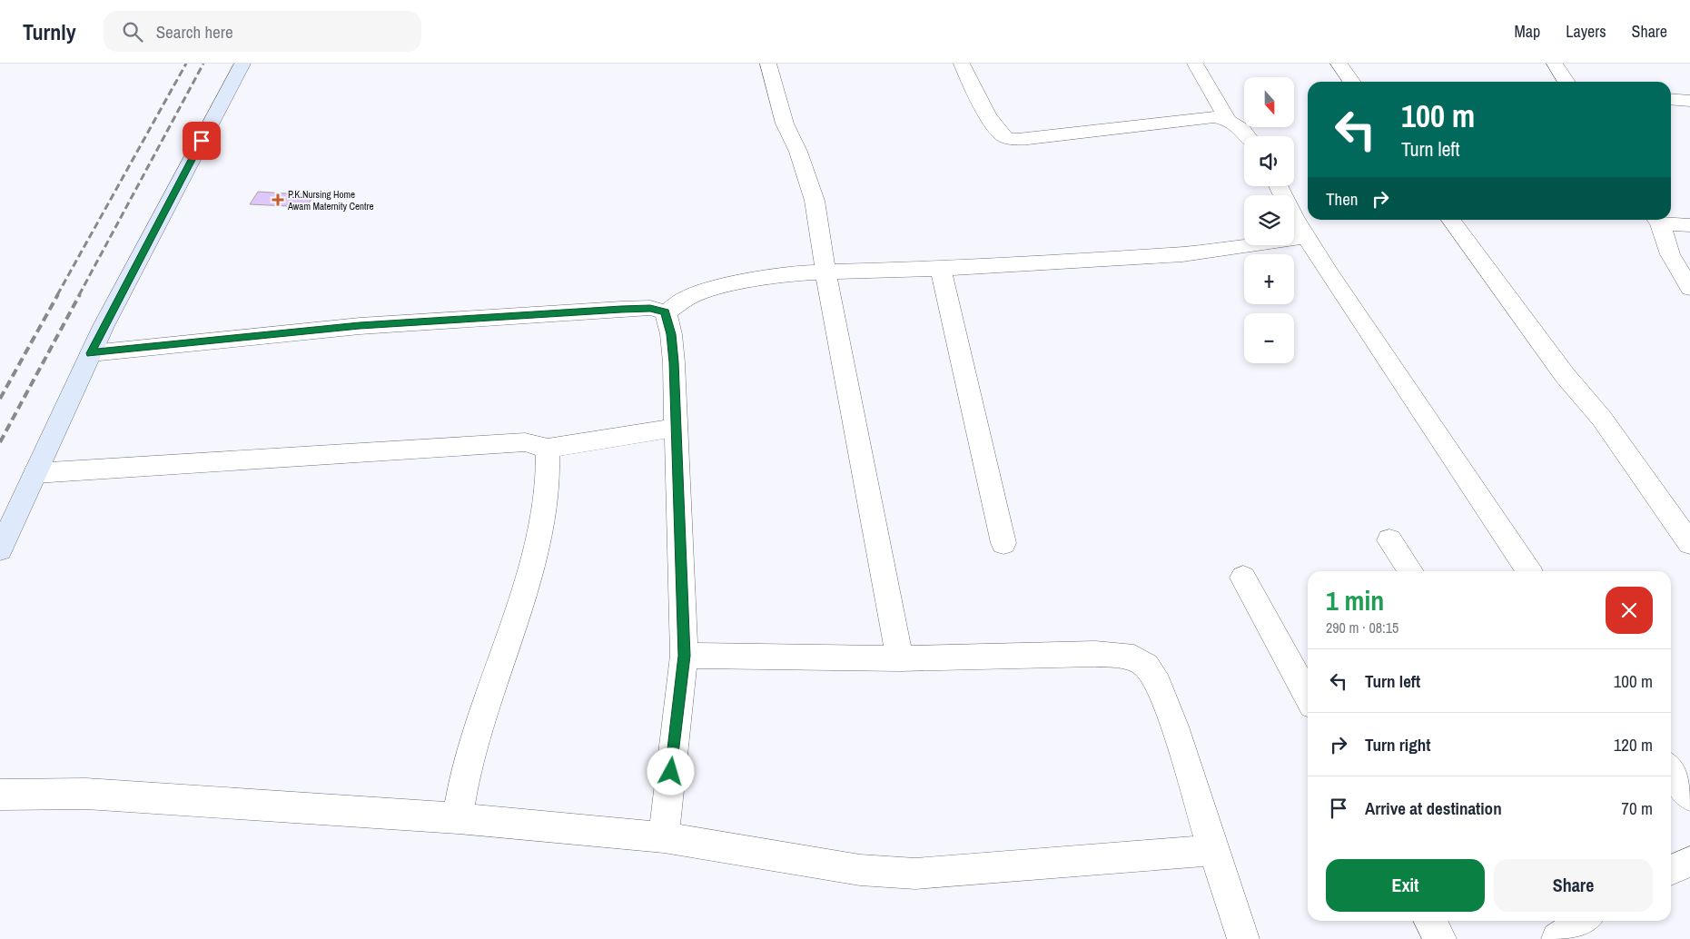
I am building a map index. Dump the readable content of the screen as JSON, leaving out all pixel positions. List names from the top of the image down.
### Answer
{
  "places": {
    "health": ["P.K.Nursing Home Awam Maternity Centre"]
  },
  "north": "bottom",
  "page": {
    "header": "Turnly",
    "search": "Search here",
    "nav": ["Map", "Layers", "Share"],
    "map_buttons": ["+", "−"],
    "turn": ["100 m", "Turn left"],
    "then": "Then",
    "heading": ["1 min", "290 m · 08:15"],
    "list": [
      {
        "name": "Turn left",
        "value": "100 m"
      },
      {
        "name": "Turn right",
        "value": "120 m"
      },
      {
        "name": "Arrive at destination",
        "value": "70 m"
      }
    ],
    "buttons": ["Exit", "Share"]
  }
}
